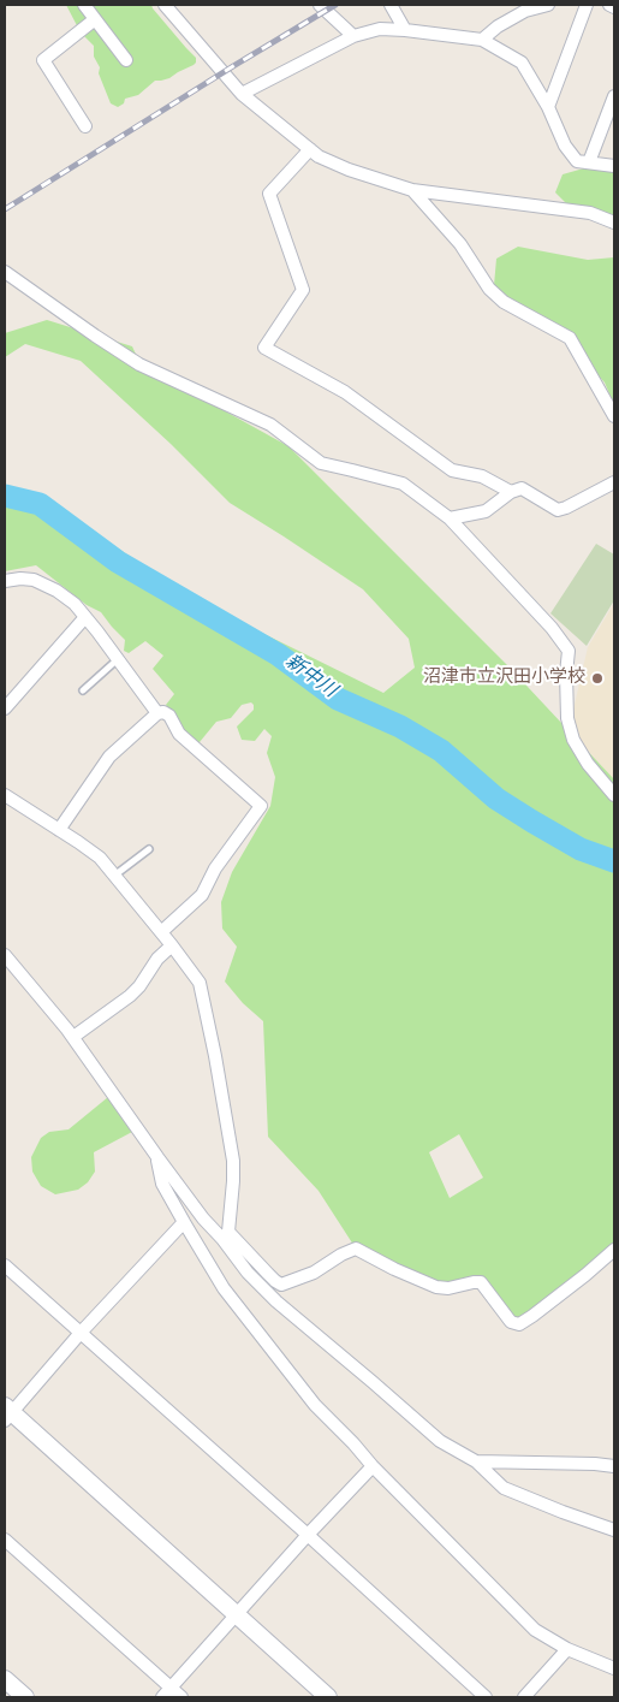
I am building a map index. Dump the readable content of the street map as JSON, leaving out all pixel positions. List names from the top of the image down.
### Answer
{
  "water": ["新中川"],
  "places": ["沼津市立沢田小学校"]
}
